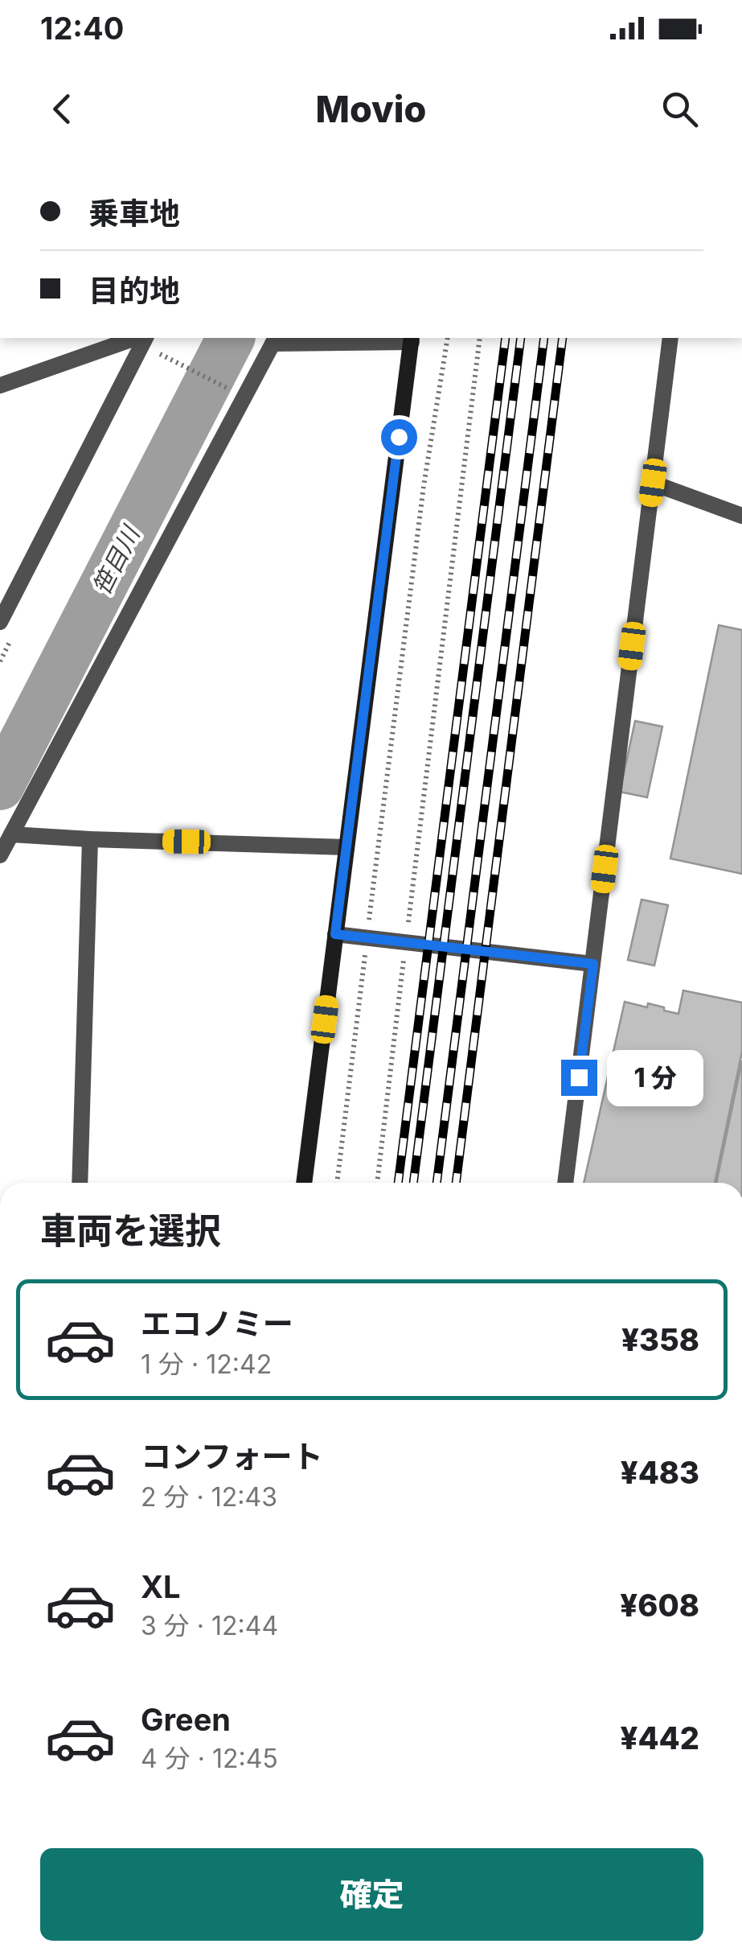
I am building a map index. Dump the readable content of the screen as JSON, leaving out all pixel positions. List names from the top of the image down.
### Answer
{
  "water": ["笹目川"],
  "page": {
    "status": "12:40",
    "header": "Movio",
    "banner": ["乗車地", "目的地"],
    "bubble": "1 分",
    "heading": "車両を選択",
    "list": [
      {
        "name": "エコノミー",
        "note": "1 分 · 12:42",
        "value": "¥358"
      },
      {
        "name": "コンフォート",
        "note": "2 分 · 12:43",
        "value": "¥483"
      },
      {
        "name": "XL",
        "note": "3 分 · 12:44",
        "value": "¥608"
      },
      {
        "name": "Green",
        "note": "4 分 · 12:45",
        "value": "¥442"
      }
    ],
    "buttons": "確定"
  }
}
